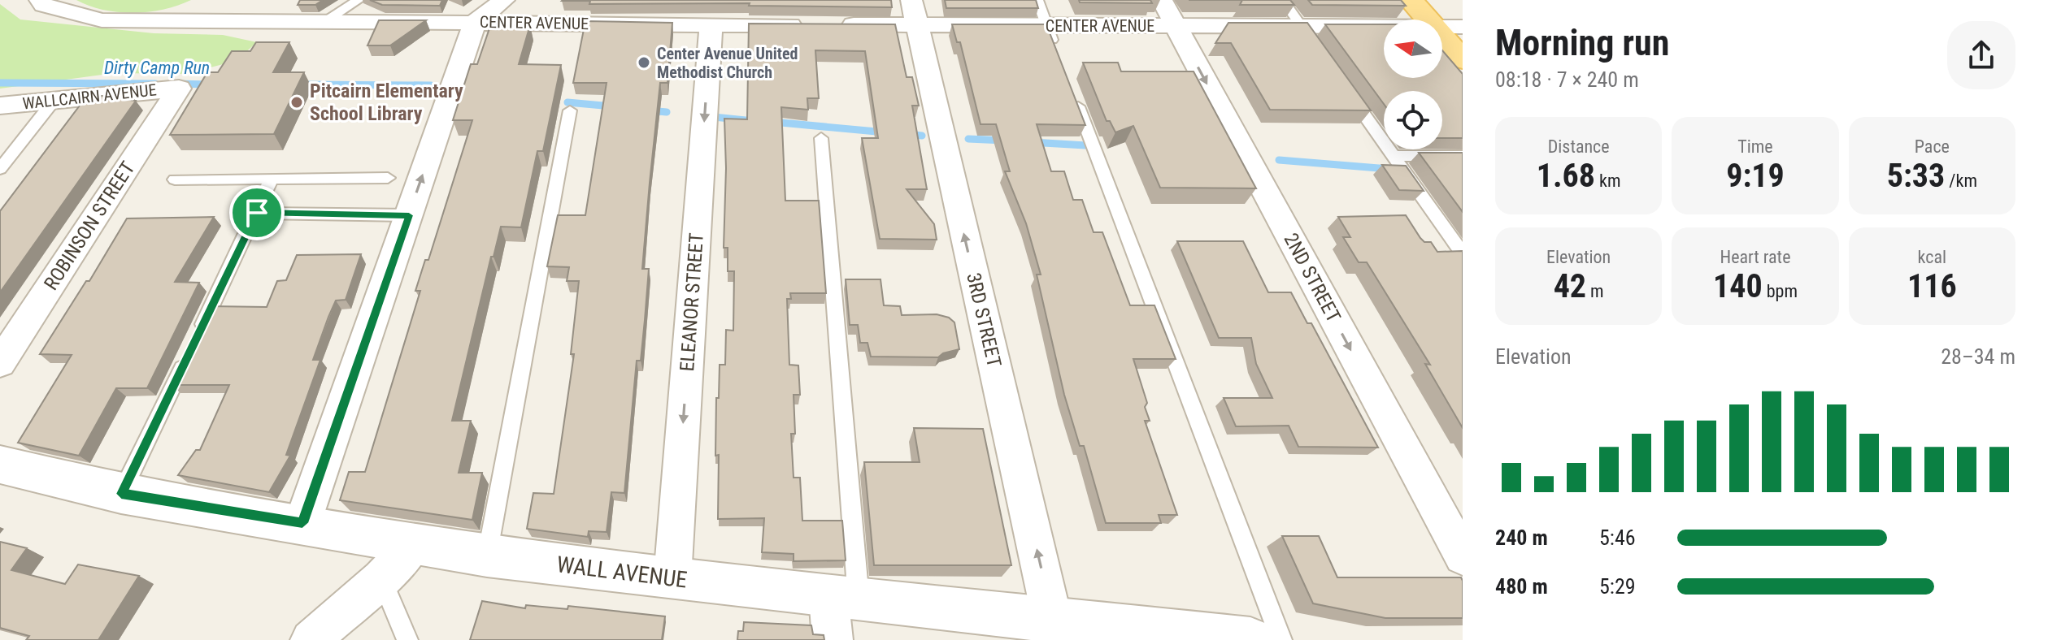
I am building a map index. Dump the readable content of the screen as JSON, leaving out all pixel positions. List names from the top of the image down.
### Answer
{
  "streets": {
    "street": [
      "CENTER AVENUE",
      "WALLCAIRN AVENUE",
      "ROBINSON STREET",
      "2ND STREET",
      "ELEANOR STREET",
      "3RD STREET",
      "WALL AVENUE"
    ]
  },
  "crossings": [
    ["CENTER AVENUE", "2ND STREET"],
    ["CENTER AVENUE", "ELEANOR STREET"],
    ["CENTER AVENUE", "3RD STREET"],
    ["WALLCAIRN AVENUE", "ROBINSON STREET"],
    ["ELEANOR STREET", "WALL AVENUE"],
    ["3RD STREET", "WALL AVENUE"]
  ],
  "one_way": ["2ND STREET", "ELEANOR STREET", "3RD STREET"],
  "water": ["Dirty Camp Run"],
  "places": ["Center Avenue United Methodist Church", "Pitcairn Elementary School Library"],
  "north": "left",
  "page": {
    "heading": ["Morning run", "08:18 · 7 × 240 m"],
    "stats": [
      ["Distance", "1.68 km"],
      ["Time", "9:19"],
      ["Pace", "5:33 /km"],
      ["Elevation", "42 m"],
      ["Heart rate", "140 bpm"],
      ["kcal", "116"]
    ],
    "chart": ["Elevation", "28–34 m"],
    "list": [
      {
        "name": "240 m",
        "note": "5:46"
      },
      {
        "name": "480 m",
        "note": "5:29"
      }
    ]
  }
}
